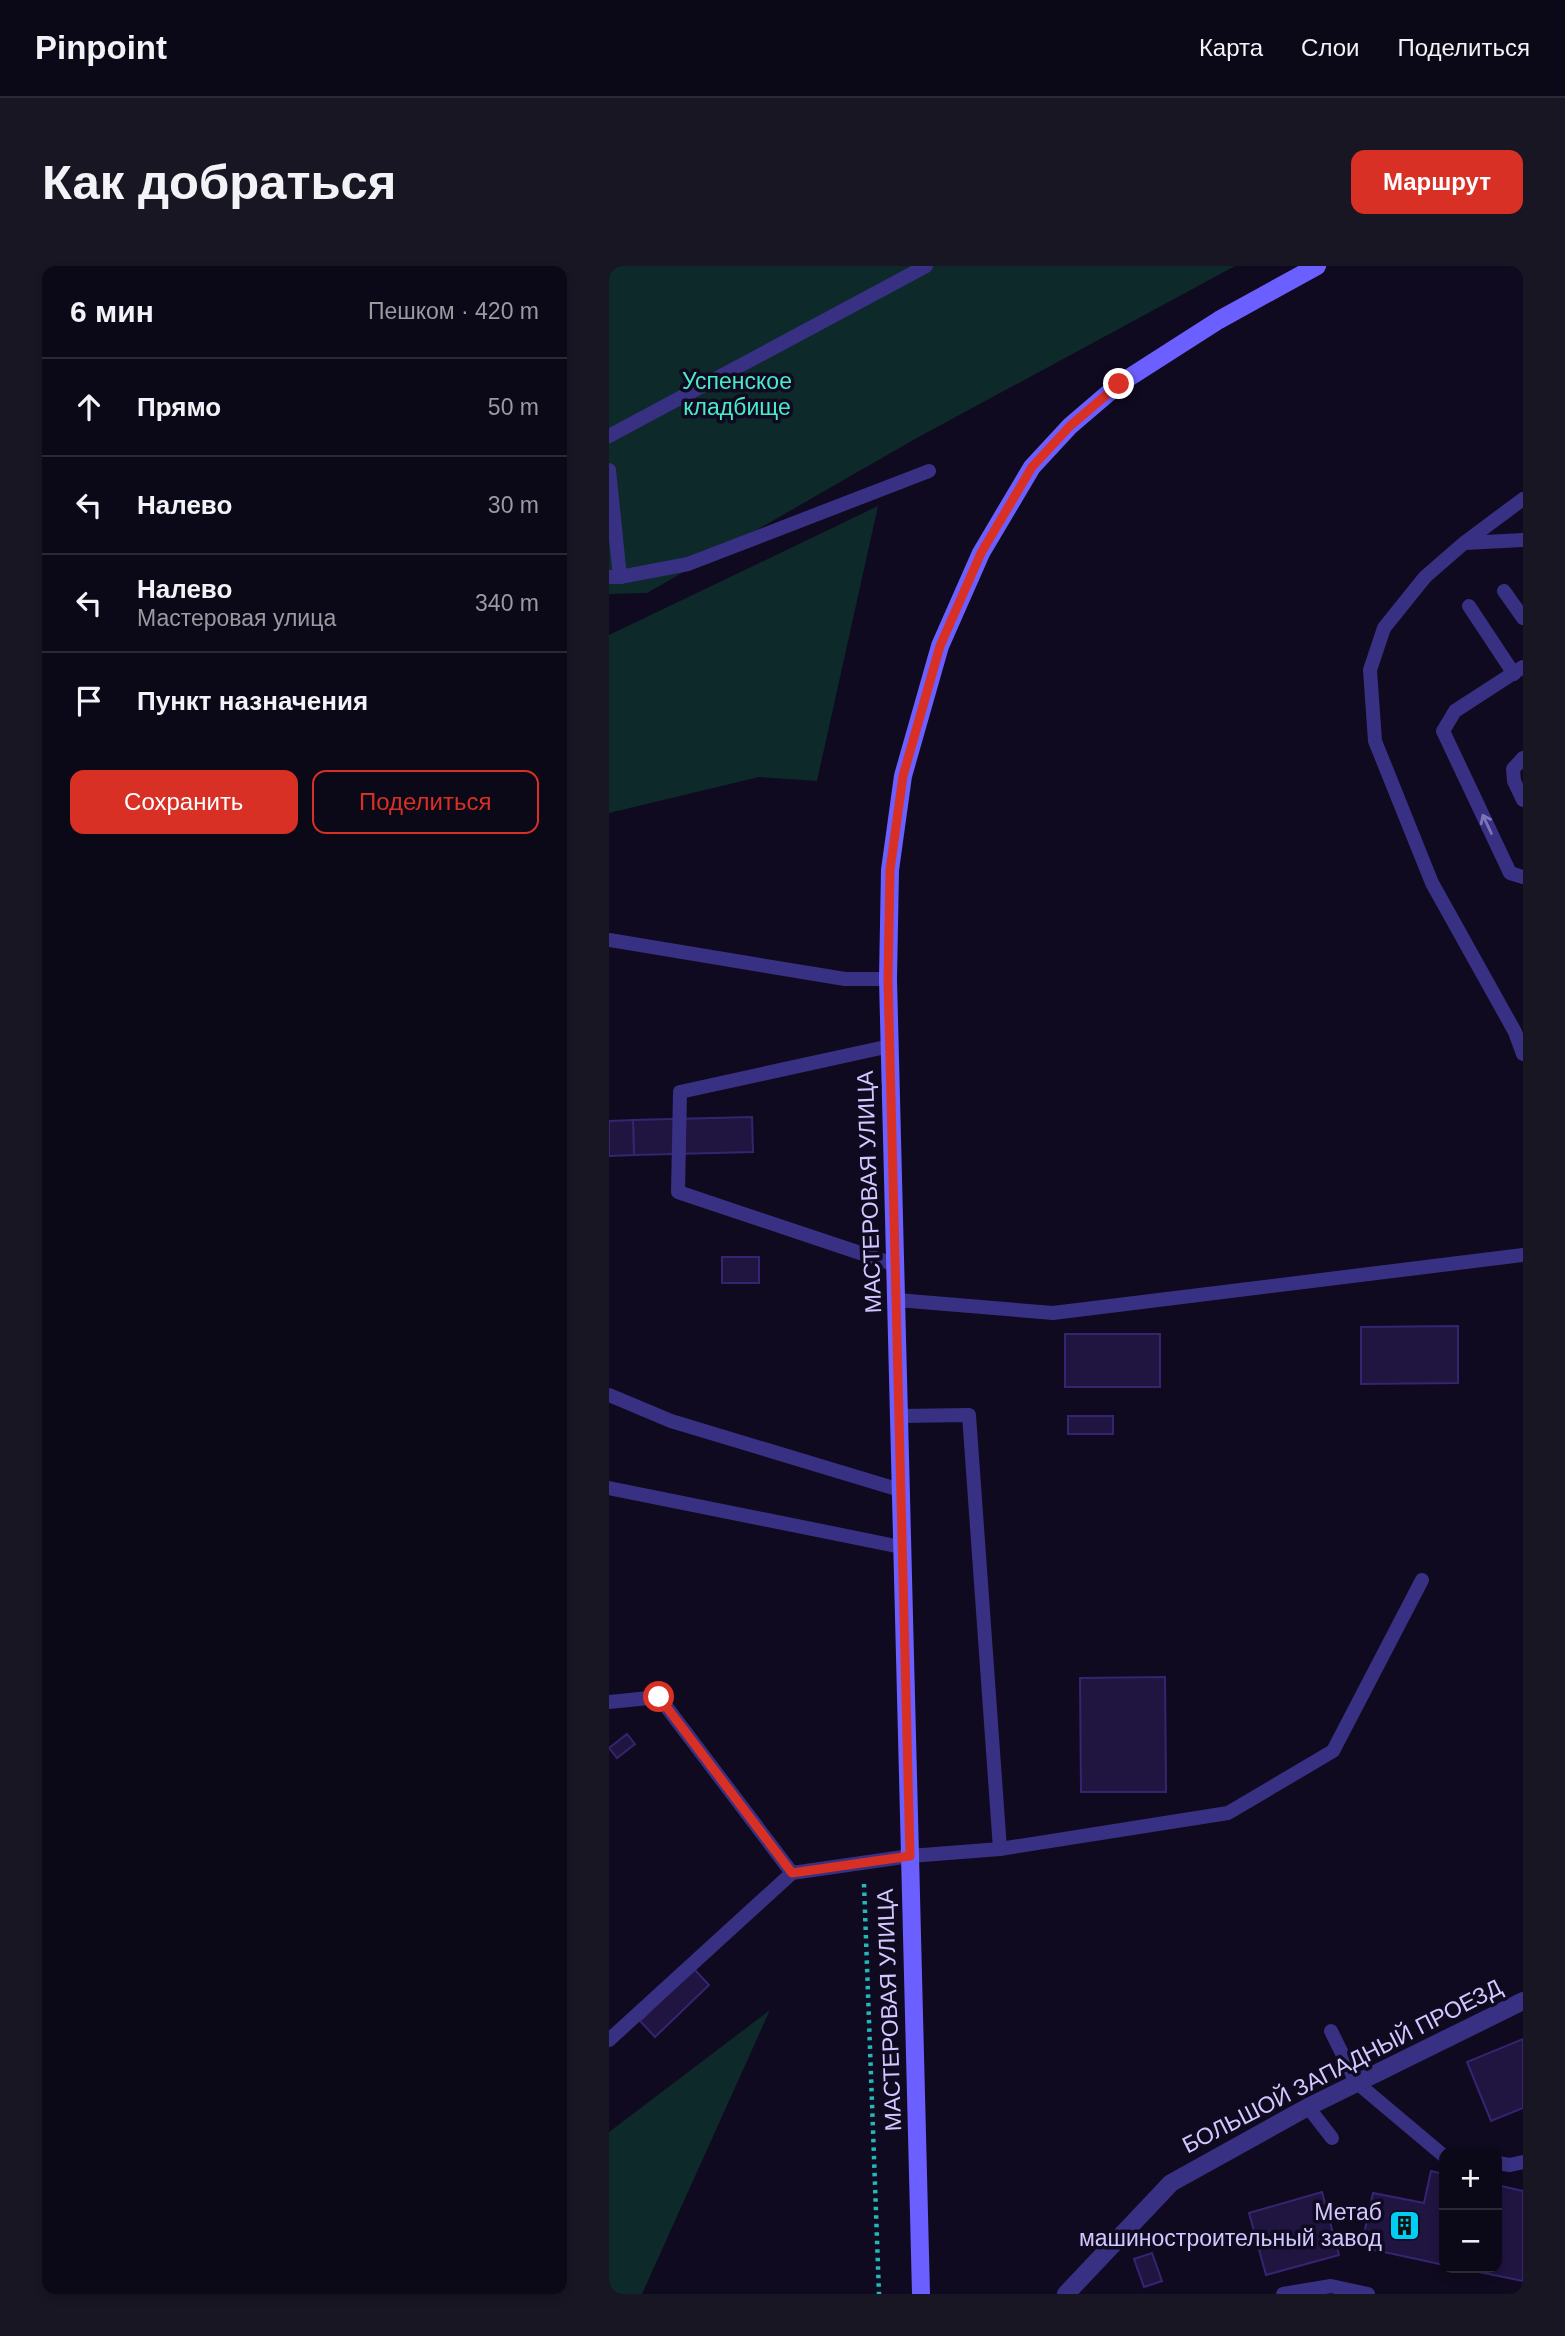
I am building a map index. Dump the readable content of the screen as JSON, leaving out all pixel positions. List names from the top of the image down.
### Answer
{
  "streets": {
    "main road": ["МАСТЕРОВАЯ УЛИЦА"],
    "street": ["БОЛЬШОЙ ЗАПАДНЫЙ ПРОЕЗД"]
  },
  "parks": ["Успенское кладбище"],
  "places": {
    "building": ["Метаб машиностроительный завод"]
  },
  "page": {
    "header": "Pinpoint",
    "nav": ["Карта", "Слои", "Поделиться"],
    "buttons": [
      "Маршрут",
      ["Сохранить", "Поделиться"]
    ],
    "title": "Как добраться",
    "heading": ["6 мин", "Пешком · 420 m"],
    "list": [
      ["Прямо", "50 m"],
      ["Налево", "30 m"],
      ["Налево", "Мастеровая улица", "340 m"],
      "Пункт назначения"
    ],
    "map_buttons": ["+", "−"]
  }
}
